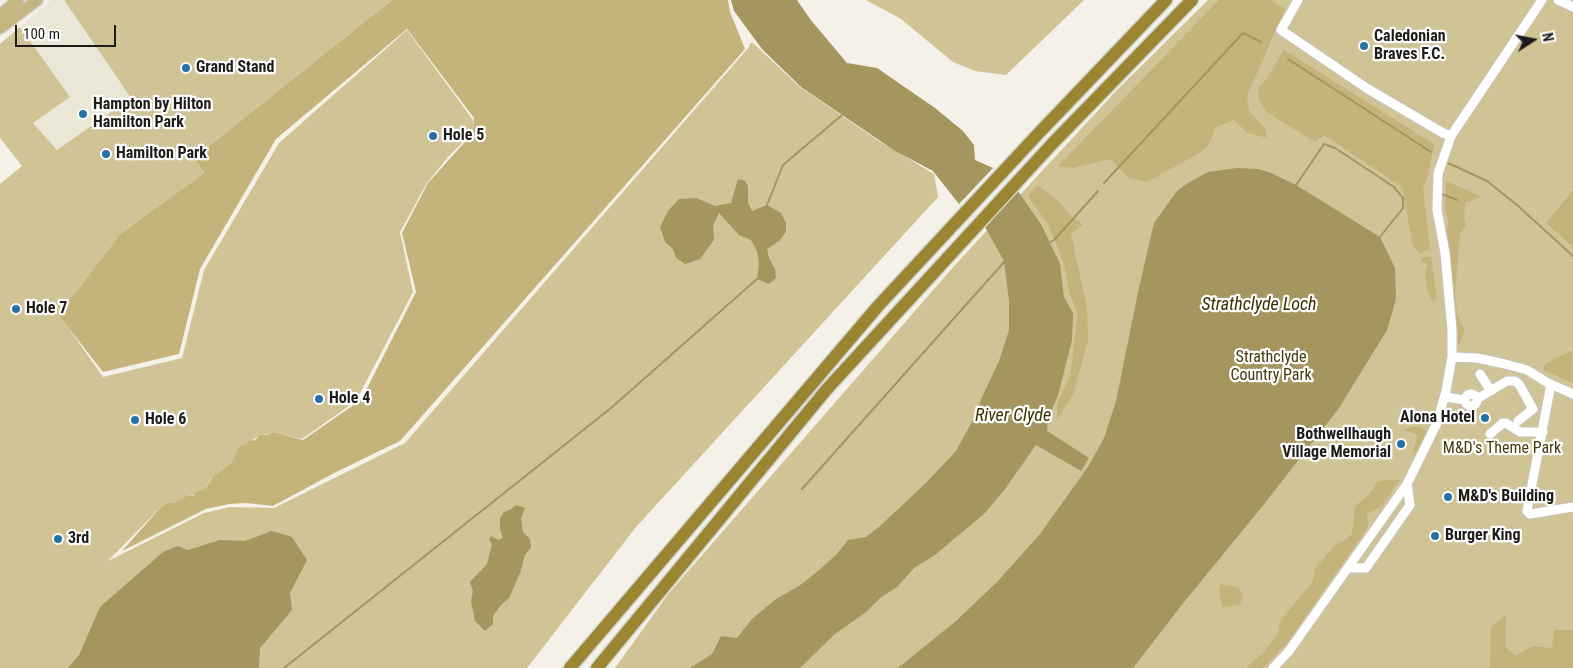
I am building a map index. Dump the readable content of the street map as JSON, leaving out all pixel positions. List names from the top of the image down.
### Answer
{
  "water": ["Strathclyde Loch", "River Clyde"],
  "parks": ["Strathclyde Country Park", "M&D's Theme Park"],
  "places": [
    "Caledonian Braves F.C.",
    "Grand Stand",
    "Hampton by Hilton Hamilton Park",
    "Hole 5",
    "Hamilton Park",
    "Hole 7",
    "Hole 4",
    "Alona Hotel",
    "Hole 6",
    "Bothwellhaugh Village Memorial",
    "M&D's Building",
    "Burger King",
    "3rd"
  ],
  "scale_bar": "100 m",
  "north": "right"
}
